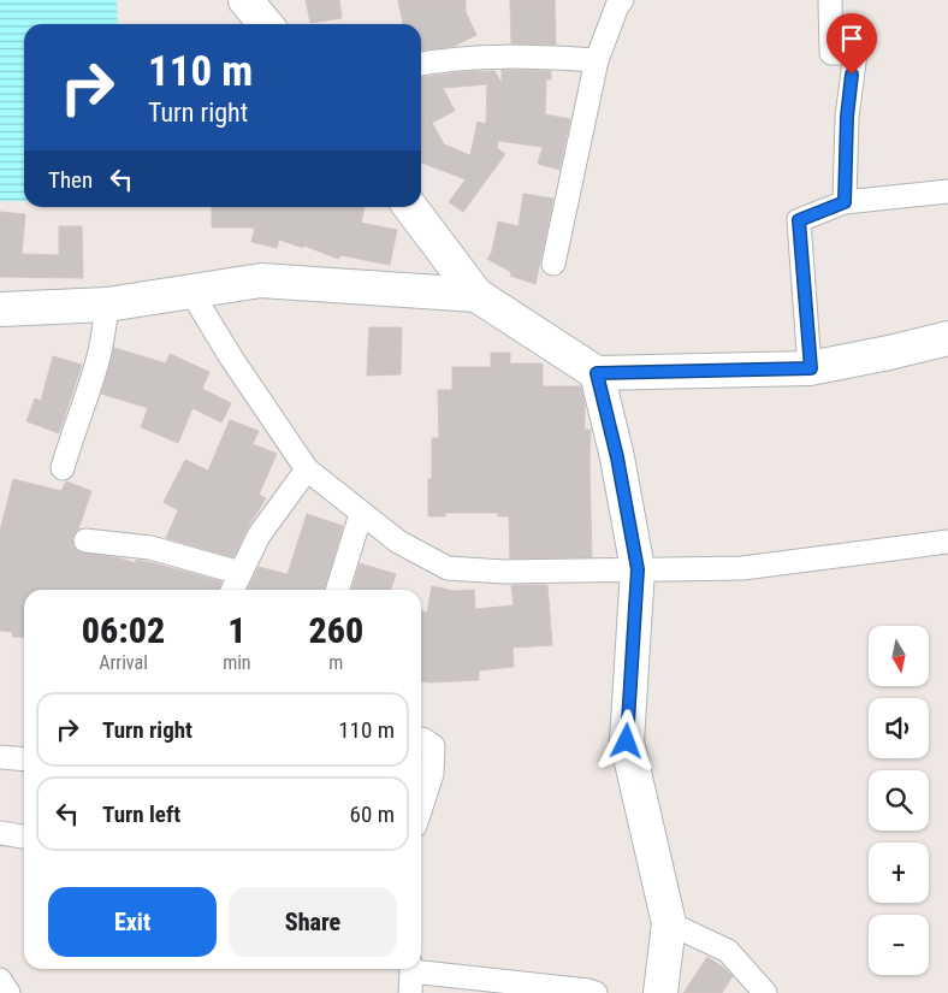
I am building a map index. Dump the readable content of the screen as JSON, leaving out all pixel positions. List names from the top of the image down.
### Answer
{
  "north": "bottom",
  "page": {
    "turn": ["110 m", "Turn right"],
    "then": "Then",
    "eta": [
      "06:02",
      "Arrival",
      "1",
      "min",
      "260",
      "m"
    ],
    "map_buttons": ["+", "−"],
    "list": [
      {
        "name": "Turn right",
        "value": "110 m"
      },
      {
        "name": "Turn left",
        "value": "60 m"
      }
    ],
    "buttons": ["Exit", "Share"]
  }
}
